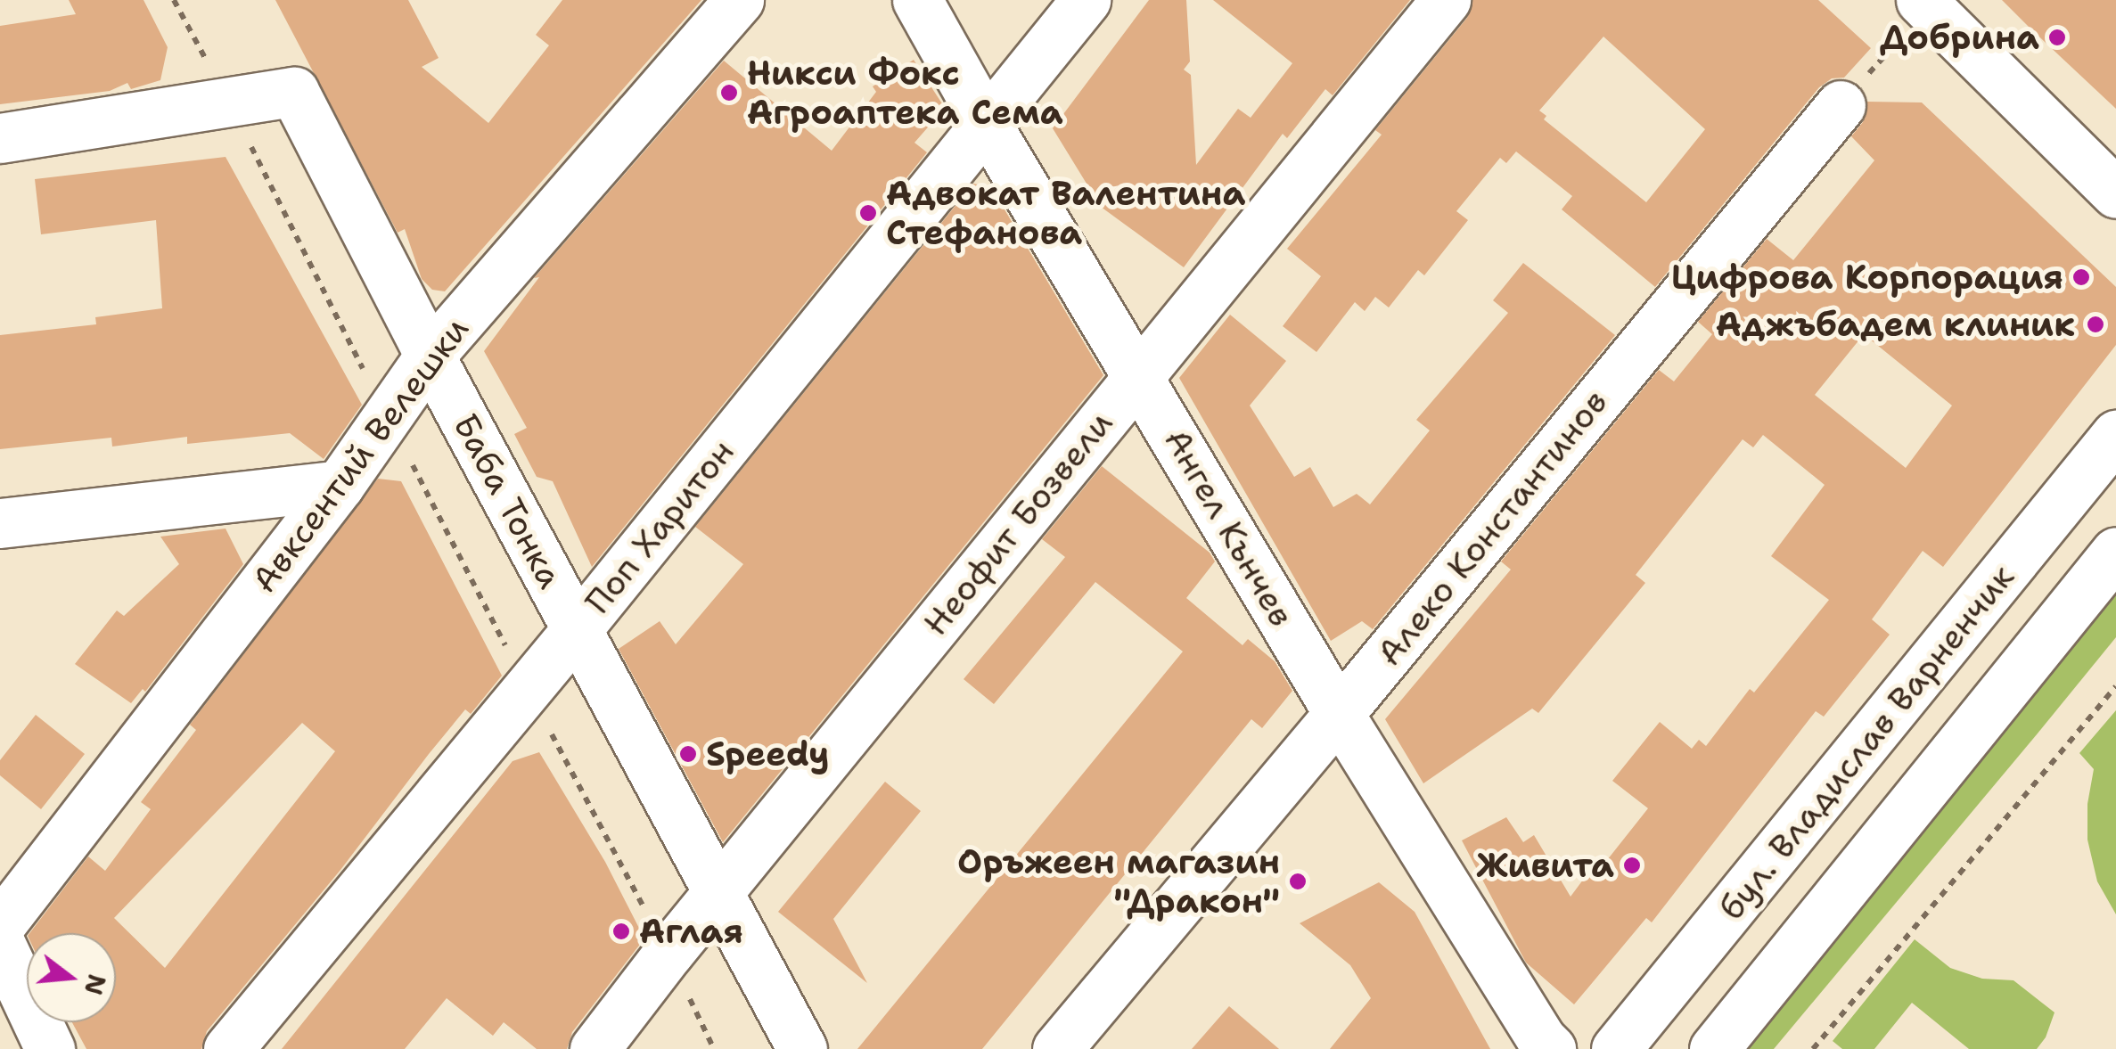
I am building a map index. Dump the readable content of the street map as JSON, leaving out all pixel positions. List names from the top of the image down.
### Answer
{
  "streets": {
    "street": [
      "Авксентий Велешки",
      "Баба Тонка",
      "Неофит Бозвели",
      "Поп Харитон",
      "Ангел Кънчев",
      "Алеко Константинов",
      "бул. Владислав Варненчик"
    ]
  },
  "crossings": [
    ["Авксентий Велешки", "Баба Тонка"],
    ["Баба Тонка", "Неофит Бозвели"],
    ["Баба Тонка", "Поп Харитон"],
    ["Неофит Бозвели", "Ангел Кънчев"],
    ["Поп Харитон", "Ангел Кънчев"],
    ["Ангел Кънчев", "Алеко Константинов"]
  ],
  "places": [
    "Добрина",
    "Никси Фокс Агроаптека Сема",
    "Адвокат Валентина Стефанова",
    "Цифрова Корпорация",
    "Аджъбадем клиник",
    "Speedy",
    "Живита",
    "Оръжеен магазин \"Дракон\"",
    "Аглая"
  ],
  "north": "right"
}
